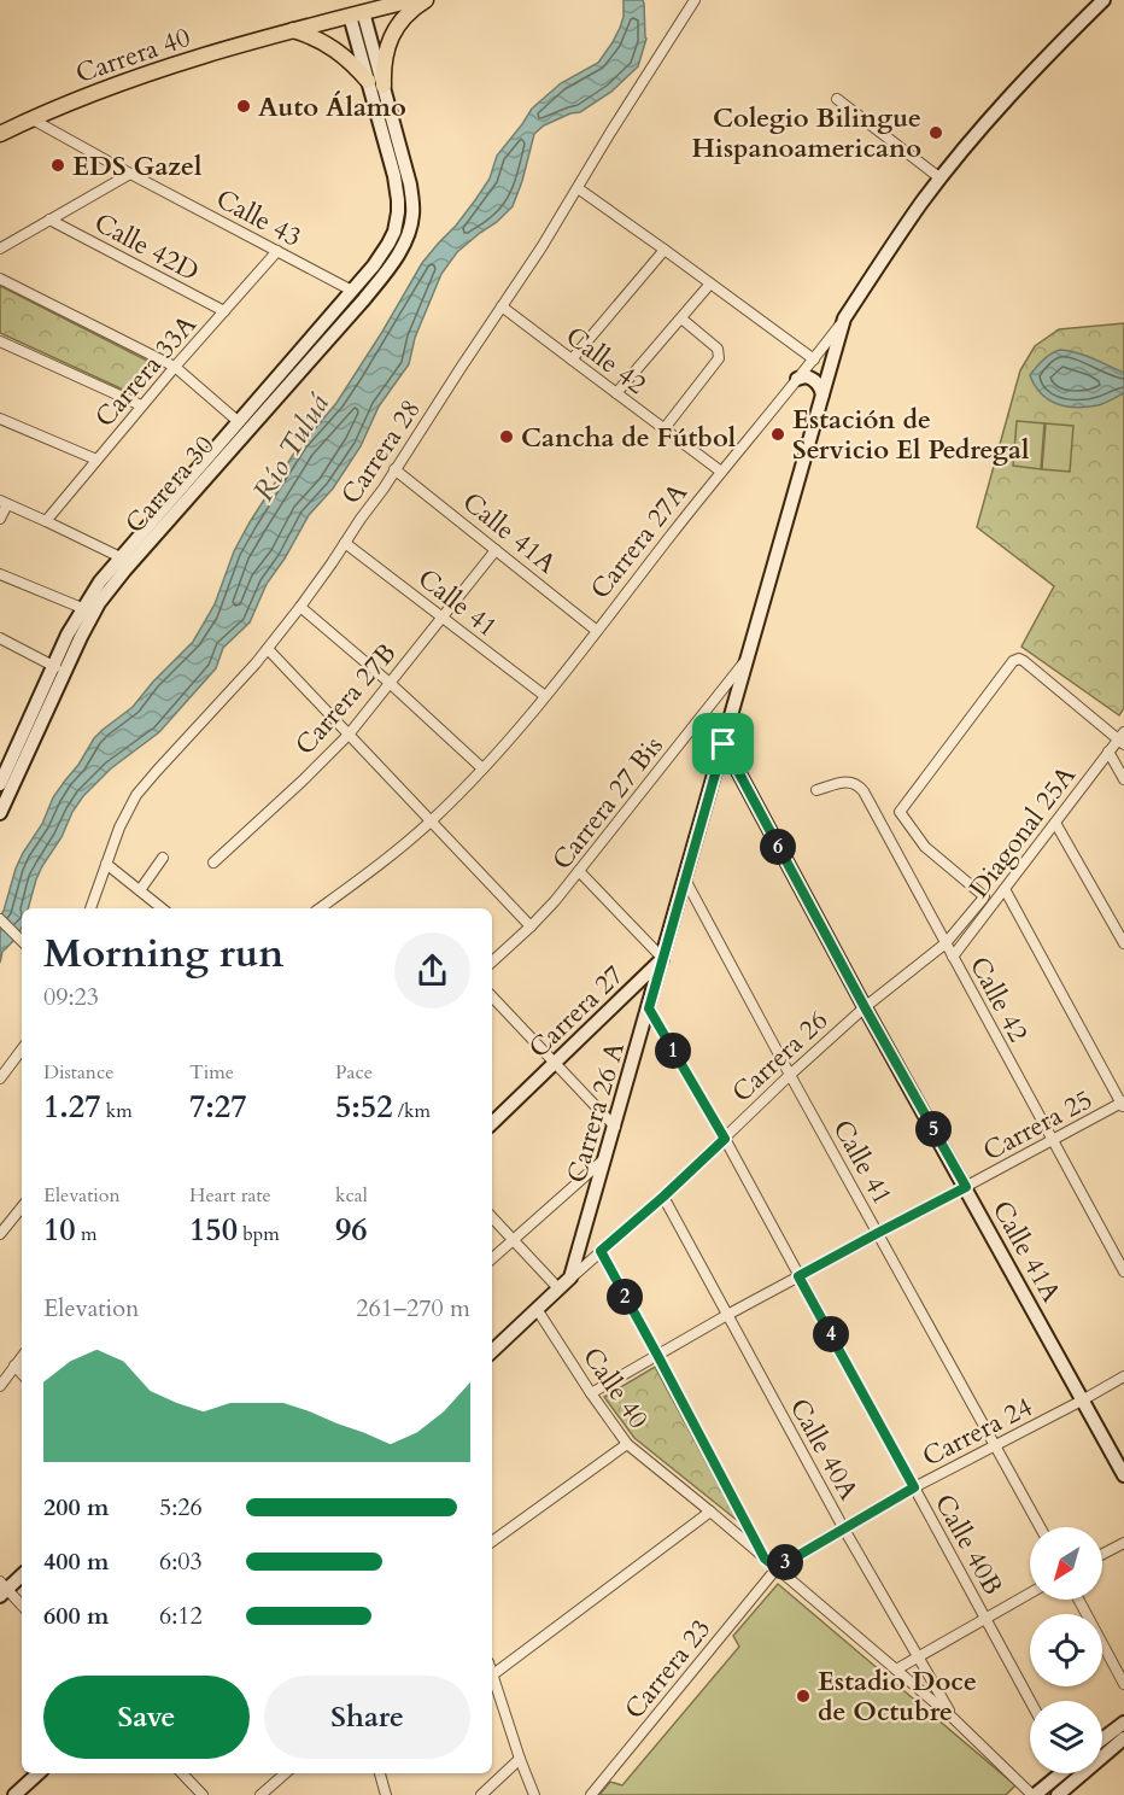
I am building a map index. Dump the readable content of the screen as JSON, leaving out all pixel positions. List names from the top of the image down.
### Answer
{
  "streets": {
    "main road": ["Carrera 40"],
    "street": [
      "Calle 43",
      "Calle 42D",
      "Calle 42",
      "Carrera 33A",
      "Carrera 28",
      "Carrera 30",
      "Calle 41A",
      "Carrera 27A",
      "Calle 41",
      "Carrera 27B",
      "Carrera 27 Bis",
      "Diagonal 25A",
      "Carrera 27",
      "Carrera 26",
      "Carrera 26 A",
      "Carrera 25",
      "Calle 40",
      "Carrera 24",
      "Calle 40A",
      "Calle 40B",
      "Carrera 23"
    ]
  },
  "crossings": [
    ["Carrera 40", "Calle 43"],
    ["Calle 43", "Carrera 33A"],
    ["Calle 43", "Carrera 30"],
    ["Calle 42D", "Carrera 33A"],
    ["Calle 42", "Carrera 28"],
    ["Calle 42", "Carrera 27A"],
    ["Calle 42", "Diagonal 25A"],
    ["Calle 42", "Carrera 26"],
    ["Calle 42", "Carrera 25"],
    ["Carrera 28", "Calle 41A"],
    ["Carrera 28", "Calle 41"],
    ["Calle 41A", "Carrera 27A"],
    ["Calle 41A", "Carrera 27B"],
    ["Calle 41A", "Carrera 26"],
    ["Calle 41A", "Carrera 26 A"],
    ["Calle 41A", "Carrera 25"],
    ["Calle 41A", "Carrera 24"],
    ["Carrera 27A", "Calle 41"],
    ["Carrera 27A", "Carrera 26 A"],
    ["Calle 41", "Carrera 27B"],
    ["Calle 41", "Carrera 26"],
    ["Calle 41", "Carrera 26 A"],
    ["Calle 41", "Carrera 25"],
    ["Calle 41", "Carrera 24"],
    ["Carrera 27 Bis", "Carrera 26 A"],
    ["Diagonal 25A", "Carrera 26"],
    ["Carrera 27", "Carrera 26 A"],
    ["Carrera 26", "Carrera 26 A"],
    ["Carrera 26", "Calle 40"],
    ["Carrera 26", "Calle 40A"],
    ["Carrera 26", "Calle 40B"],
    ["Carrera 26 A", "Calle 40B"],
    ["Carrera 25", "Calle 40"],
    ["Carrera 25", "Calle 40A"],
    ["Carrera 25", "Calle 40B"],
    ["Calle 40", "Carrera 24"],
    ["Calle 40", "Calle 40A"],
    ["Calle 40", "Carrera 23"],
    ["Carrera 24", "Calle 40A"],
    ["Carrera 24", "Calle 40B"],
    ["Carrera 24", "Carrera 23"]
  ],
  "water": ["Río Tuluá"],
  "places": [
    "Auto Álamo",
    "Colegio Bilingue Hispanoamericano",
    "EDS Gazel",
    "Estación de Servicio El Pedregal",
    "Cancha de Fútbol",
    "Estadio Doce de Octubre"
  ],
  "north": "bottom left",
  "page": {
    "pins": [
      "6",
      "1",
      "5",
      "2",
      "4",
      "3"
    ],
    "heading": ["Morning run", "09:23"],
    "stats": [
      ["Distance", "1.27 km"],
      ["Time", "7:27"],
      ["Pace", "5:52 /km"],
      ["Elevation", "10 m"],
      ["Heart rate", "150 bpm"],
      ["kcal", "96"]
    ],
    "chart": ["Elevation", "261–270 m"],
    "list": [
      {
        "name": "200 m",
        "note": "5:26"
      },
      {
        "name": "400 m",
        "note": "6:03"
      },
      {
        "name": "600 m",
        "note": "6:12"
      }
    ],
    "buttons": ["Save", "Share"]
  }
}
